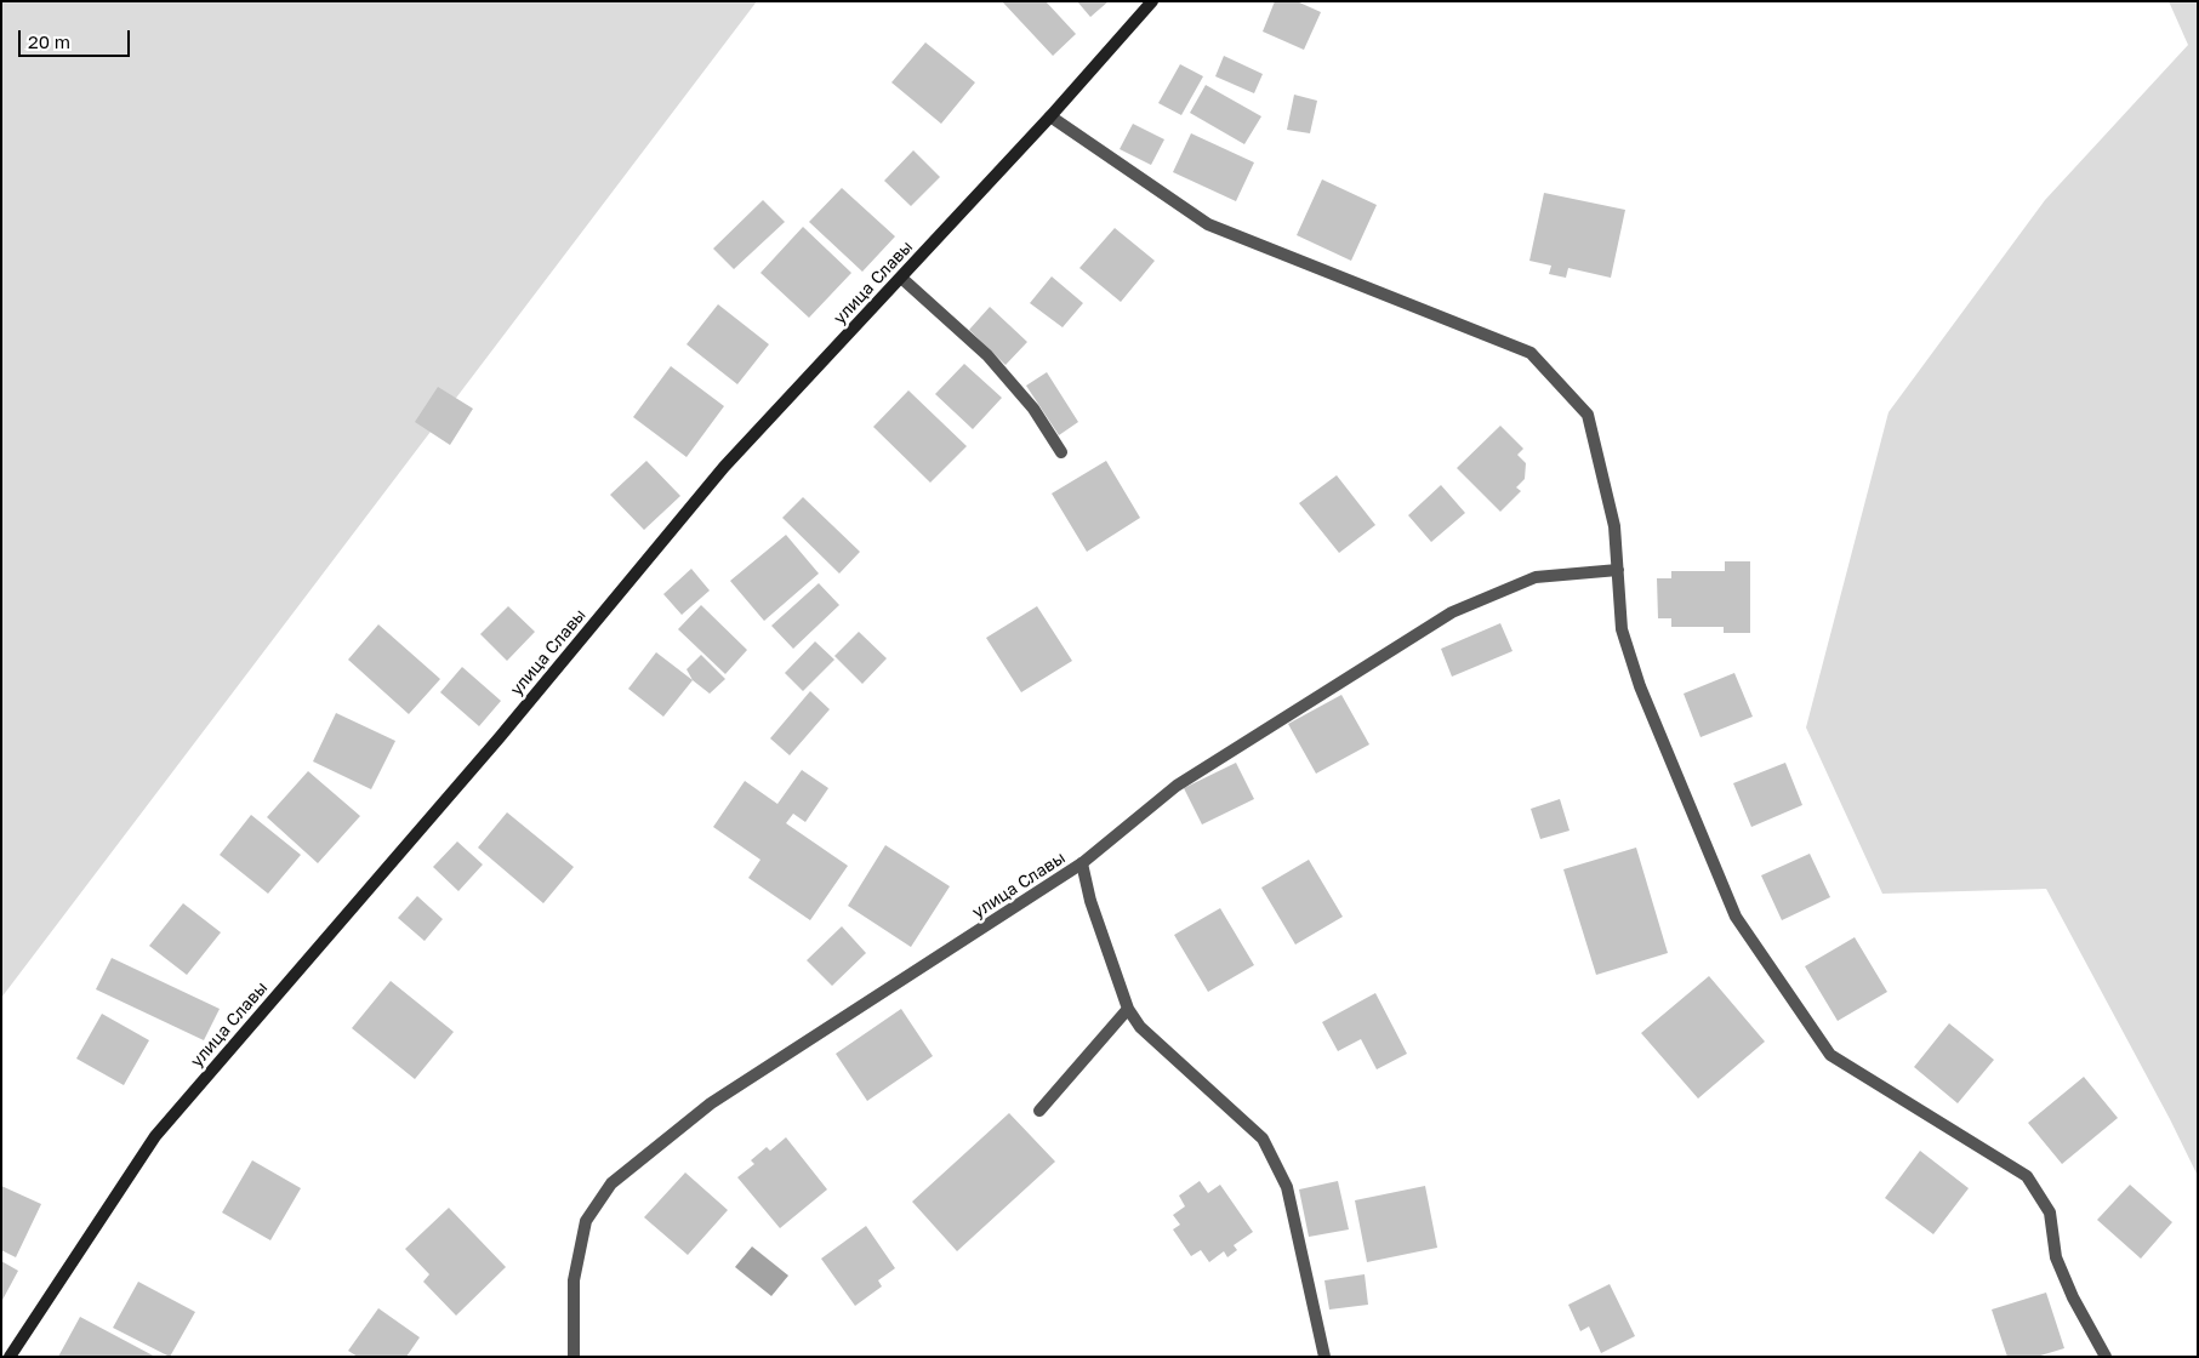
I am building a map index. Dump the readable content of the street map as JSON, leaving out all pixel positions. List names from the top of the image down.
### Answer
{
  "streets": {
    "street": ["улица Славы"]
  },
  "scale_bar": "20 m"
}
